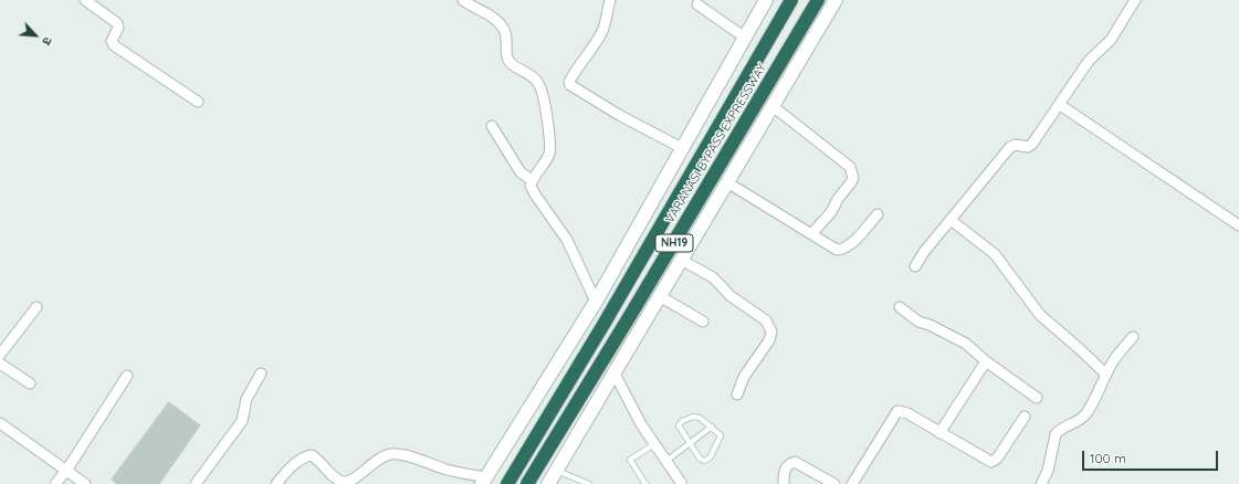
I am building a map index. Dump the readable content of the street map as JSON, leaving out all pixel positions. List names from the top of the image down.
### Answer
{
  "streets": {
    "highway": ["VARANASI BYPASS EXPRESSWAY", "NH19"]
  },
  "scale_bar": "100 m",
  "north": "bottom right"
}
